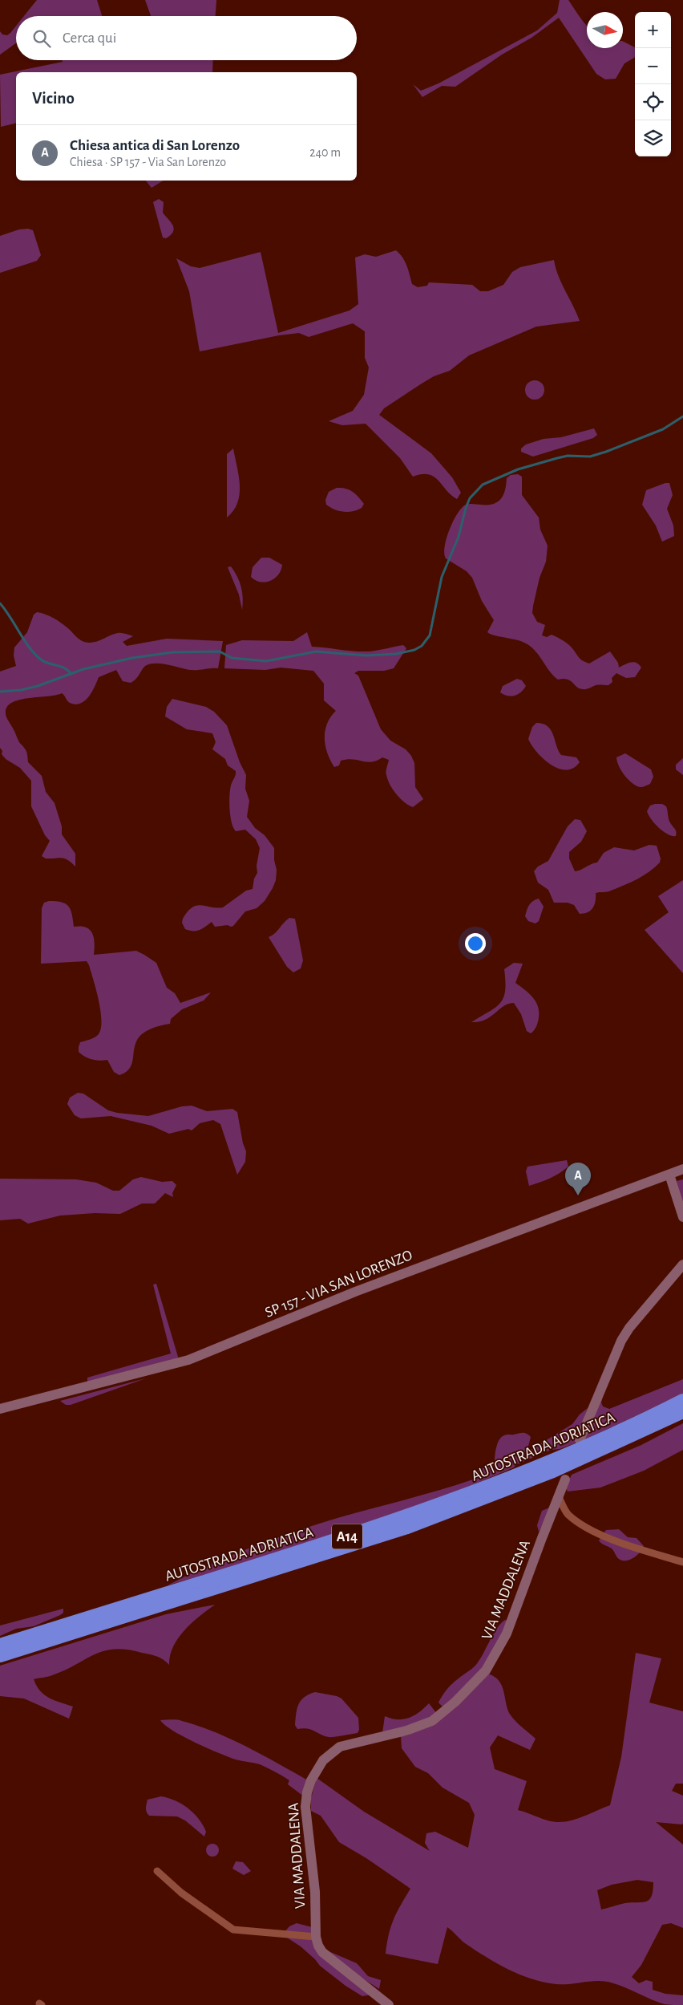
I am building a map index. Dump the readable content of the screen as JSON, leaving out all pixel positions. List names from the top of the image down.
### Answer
{
  "streets": {
    "highway": ["AUTOSTRADA ADRIATICA", "A14"],
    "street": ["SP 157 - VIA SAN LORENZO", "VIA MADDALENA"]
  },
  "north": "right",
  "page": {
    "map_buttons": ["+", "−"],
    "search": "Cerca qui",
    "heading": "Vicino",
    "list": [
      {
        "mark": "A",
        "name": "Chiesa antica di San Lorenzo",
        "note": "Chiesa · SP 157 - Via San Lorenzo",
        "value": "240 m"
      }
    ],
    "pins": "A"
  }
}
